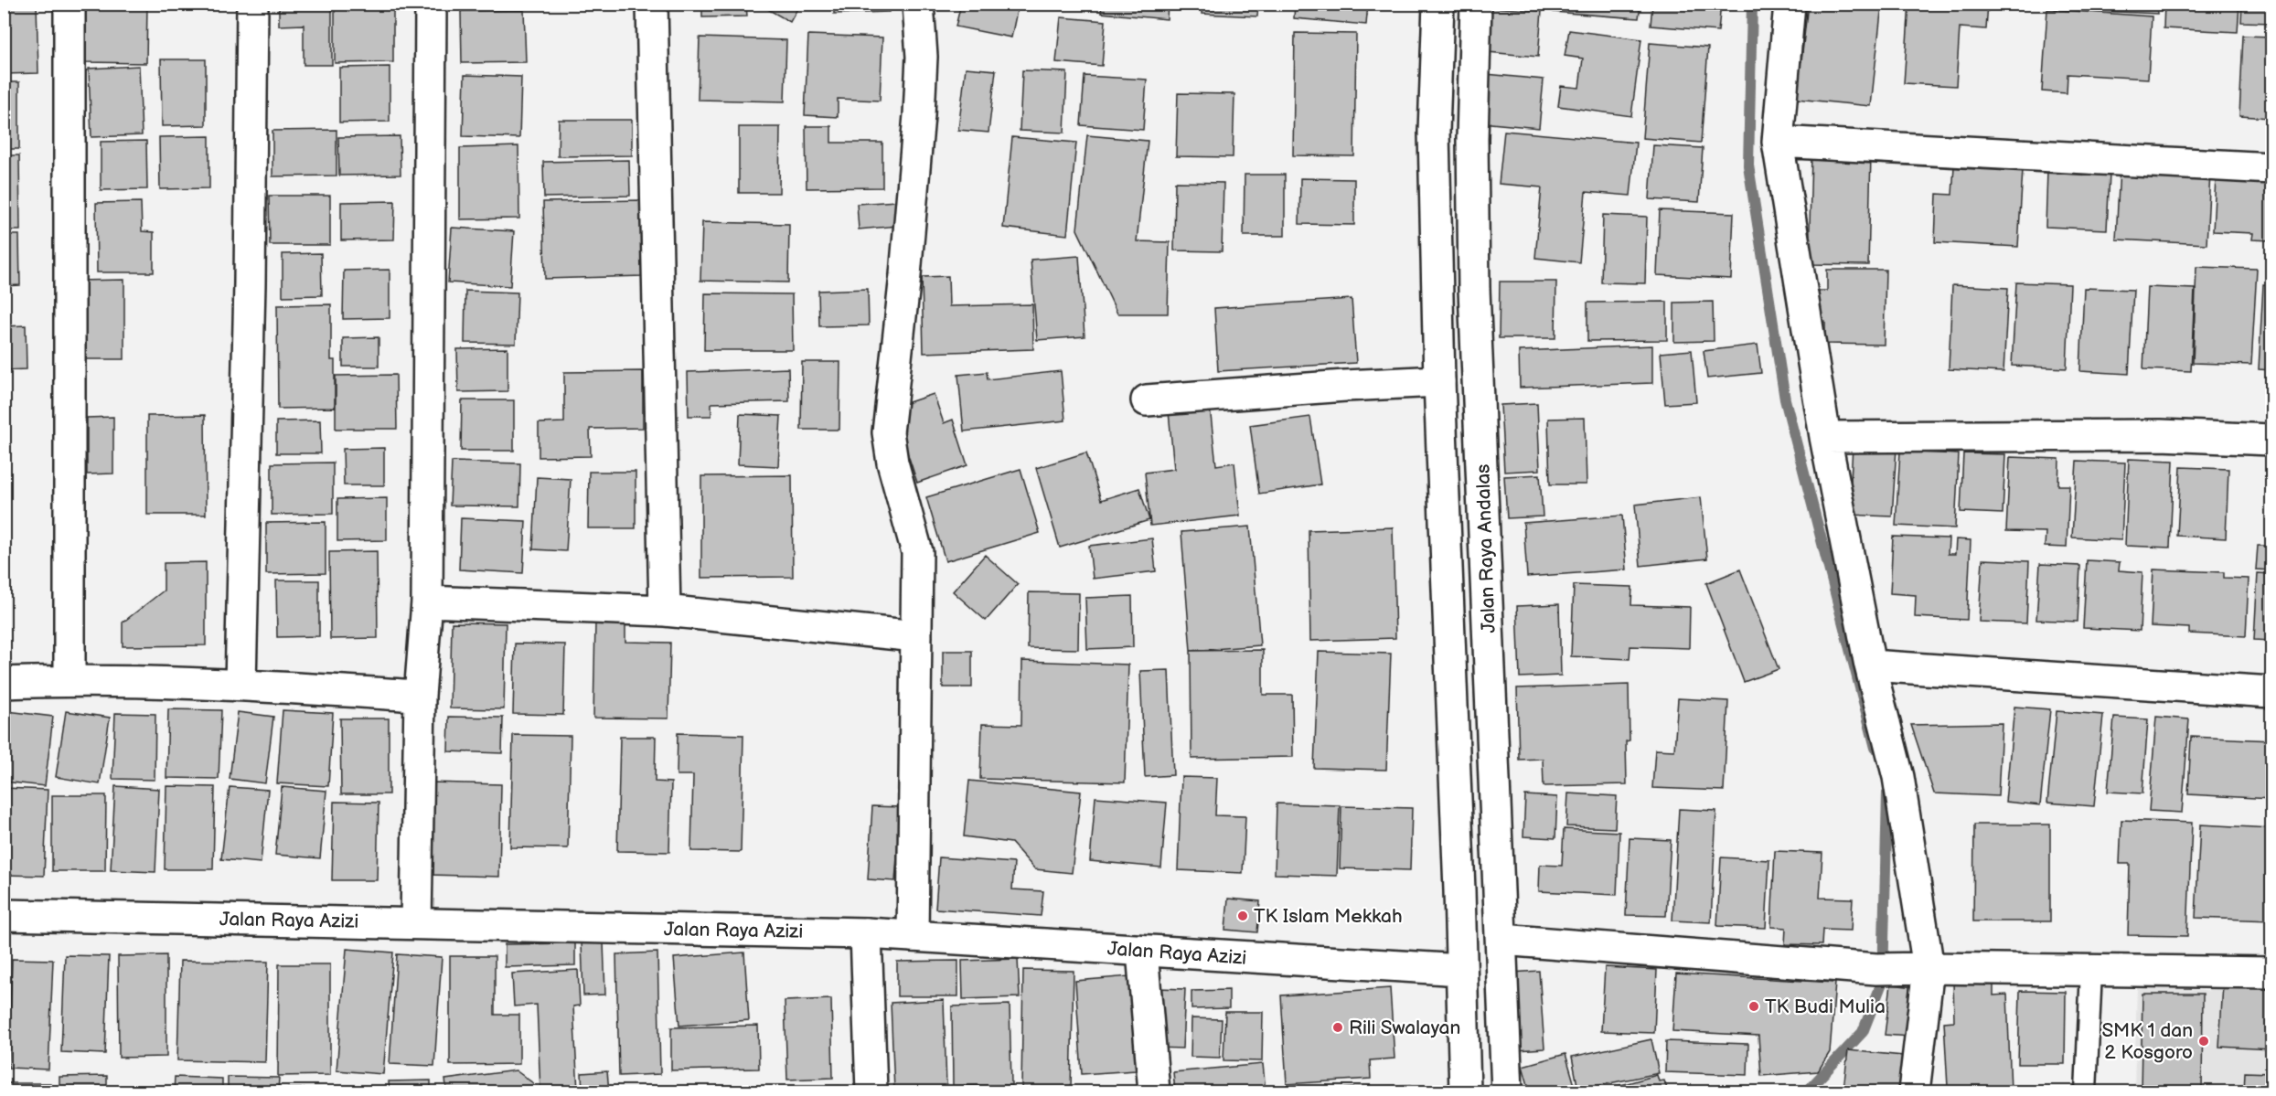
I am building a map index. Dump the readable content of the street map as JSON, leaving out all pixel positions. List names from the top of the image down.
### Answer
{
  "streets": {
    "street": ["Jalan Raya Andalas", "Jalan Raya Azizi"]
  },
  "crossings": [
    ["Jalan Raya Andalas", "Jalan Raya Azizi"]
  ],
  "places": [
    "TK Islam Mekkah",
    "TK Budi Mulia",
    "Rili Swalayan",
    "SMK 1 dan 2 Kosgoro"
  ]
}
